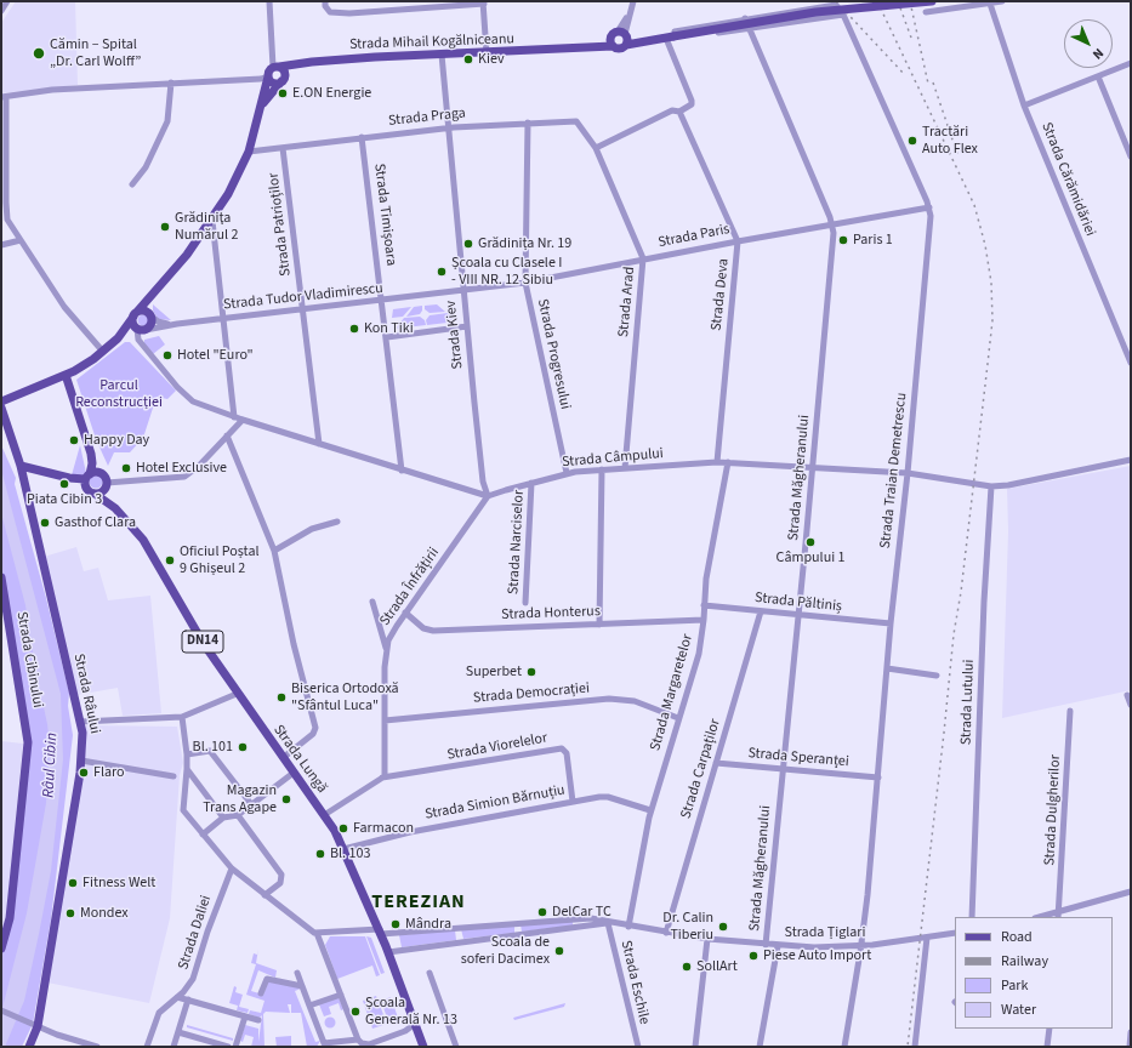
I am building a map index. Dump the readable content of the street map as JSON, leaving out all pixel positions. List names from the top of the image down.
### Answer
{
  "streets": {
    "main road": [
      "Strada Mihail Kogălniceanu",
      "DN14",
      "Strada Cibinului",
      "Strada Râului",
      "Strada Lungă"
    ],
    "street": [
      "Strada Praga",
      "Strada Cărămidăriei",
      "Strada Timișoara",
      "Strada Patrioților",
      "Strada Paris",
      "Strada Deva",
      "Strada Tudor Vladimirescu",
      "Strada Arad",
      "Strada Kiev",
      "Strada Progresului",
      "Strada Câmpului",
      "Strada Traian Demetrescu",
      "Strada Măgheranului",
      "Strada Narciselor",
      "Strada Înfrățirii",
      "Strada Păltiniș",
      "Strada Honterus",
      "Strada Margaretelor",
      "Strada Democrației",
      "Strada Lutului",
      "Strada Viorelelor",
      "Strada Speranței",
      "Strada Carpaților",
      "Strada Simion Bărnuțiu",
      "Strada Dulgherilor",
      "Strada Daliei",
      "Strada Țiglari",
      "Strada Eschile"
    ]
  },
  "crossings": [
    ["Strada Mihail Kogălniceanu", "Strada Kiev"],
    ["Strada Praga", "Strada Timișoara"],
    ["Strada Praga", "Strada Patrioților"],
    ["Strada Praga", "Strada Arad"],
    ["Strada Praga", "Strada Kiev"],
    ["Strada Praga", "Strada Progresului"],
    ["Strada Timișoara", "Strada Tudor Vladimirescu"],
    ["Strada Patrioților", "Strada Tudor Vladimirescu"],
    ["Strada Paris", "Strada Deva"],
    ["Strada Paris", "Strada Tudor Vladimirescu"],
    ["Strada Paris", "Strada Arad"],
    ["Strada Paris", "Strada Kiev"],
    ["Strada Paris", "Strada Progresului"],
    ["Strada Paris", "Strada Traian Demetrescu"],
    ["Strada Paris", "Strada Măgheranului"],
    ["Strada Deva", "Strada Câmpului"],
    ["Strada Tudor Vladimirescu", "Strada Kiev"],
    ["Strada Arad", "Strada Câmpului"],
    ["Strada Kiev", "Strada Câmpului"],
    ["Strada Kiev", "Strada Înfrățirii"],
    ["Strada Progresului", "Strada Câmpului"],
    ["Strada Câmpului", "Strada Traian Demetrescu"],
    ["Strada Câmpului", "Strada Măgheranului"],
    ["Strada Câmpului", "Strada Narciselor"],
    ["Strada Câmpului", "Strada Înfrățirii"],
    ["Strada Câmpului", "Strada Margaretelor"],
    ["Strada Câmpului", "Strada Lutului"],
    ["Strada Traian Demetrescu", "Strada Păltiniș"],
    ["Strada Traian Demetrescu", "Strada Speranței"],
    ["Strada Traian Demetrescu", "Strada Țiglari"],
    ["Strada Măgheranului", "Strada Păltiniș"],
    ["Strada Măgheranului", "Strada Speranței"],
    ["Strada Măgheranului", "Strada Țiglari"],
    ["Strada Înfrățirii", "Strada Honterus"],
    ["Strada Înfrățirii", "Strada Democrației"],
    ["Strada Înfrățirii", "Strada Viorelelor"],
    ["Strada Păltiniș", "Strada Margaretelor"],
    ["Strada Păltiniș", "Strada Carpaților"],
    ["Strada Honterus", "Strada Margaretelor"],
    ["DN14", "Strada Lungă"],
    ["Strada Margaretelor", "Strada Democrației"],
    ["Strada Margaretelor", "Strada Simion Bărnuțiu"],
    ["Strada Margaretelor", "Strada Țiglari"],
    ["Strada Râului", "Strada Lungă"],
    ["Strada Viorelelor", "Strada Simion Bărnuțiu"],
    ["Strada Speranței", "Strada Carpaților"],
    ["Strada Lungă", "Strada Simion Bărnuțiu"],
    ["Strada Lungă", "Strada Țiglari"],
    ["Strada Carpaților", "Strada Țiglari"],
    ["Strada Țiglari", "Strada Eschile"]
  ],
  "districts": ["TEREZIAN"],
  "water": ["Râul Cibin"],
  "parks": ["Parcul Reconstrucției"],
  "places": [
    "Cămin – Spital „Dr. Carl Wolff”",
    "Kiev",
    "E.ON Energie",
    "Tractări Auto Flex",
    "Grădiniţa Numărul 2",
    "Paris 1",
    "Grădinița Nr. 19",
    "Școala cu Clasele I - VIII NR. 12 Sibiu",
    "Kon Tiki",
    "Hotel \"Euro\"",
    "Happy Day",
    "Hotel Exclusive",
    "Piata Cibin 3",
    "Gasthof Clara",
    "Câmpului 1",
    "Oficiul Poștal 9 Ghișeul 2",
    "Superbet",
    "Biserica Ortodoxă \"Sfântul Luca\"",
    "Bl. 101",
    "Flaro",
    "Magazin Trans Agape",
    "Farmacon",
    "Bl. 103",
    "Fitness Welt",
    "DelCar TC",
    "Mondex",
    "Mândra",
    "Dr. Calin Tiberiu",
    "Scoala de soferi Dacimex",
    "Piese Auto Import",
    "SollArt",
    "Școala Generală Nr. 13"
  ],
  "legend": [
    "Road",
    "Railway",
    "Park",
    "Water"
  ],
  "north": "bottom right"
}
